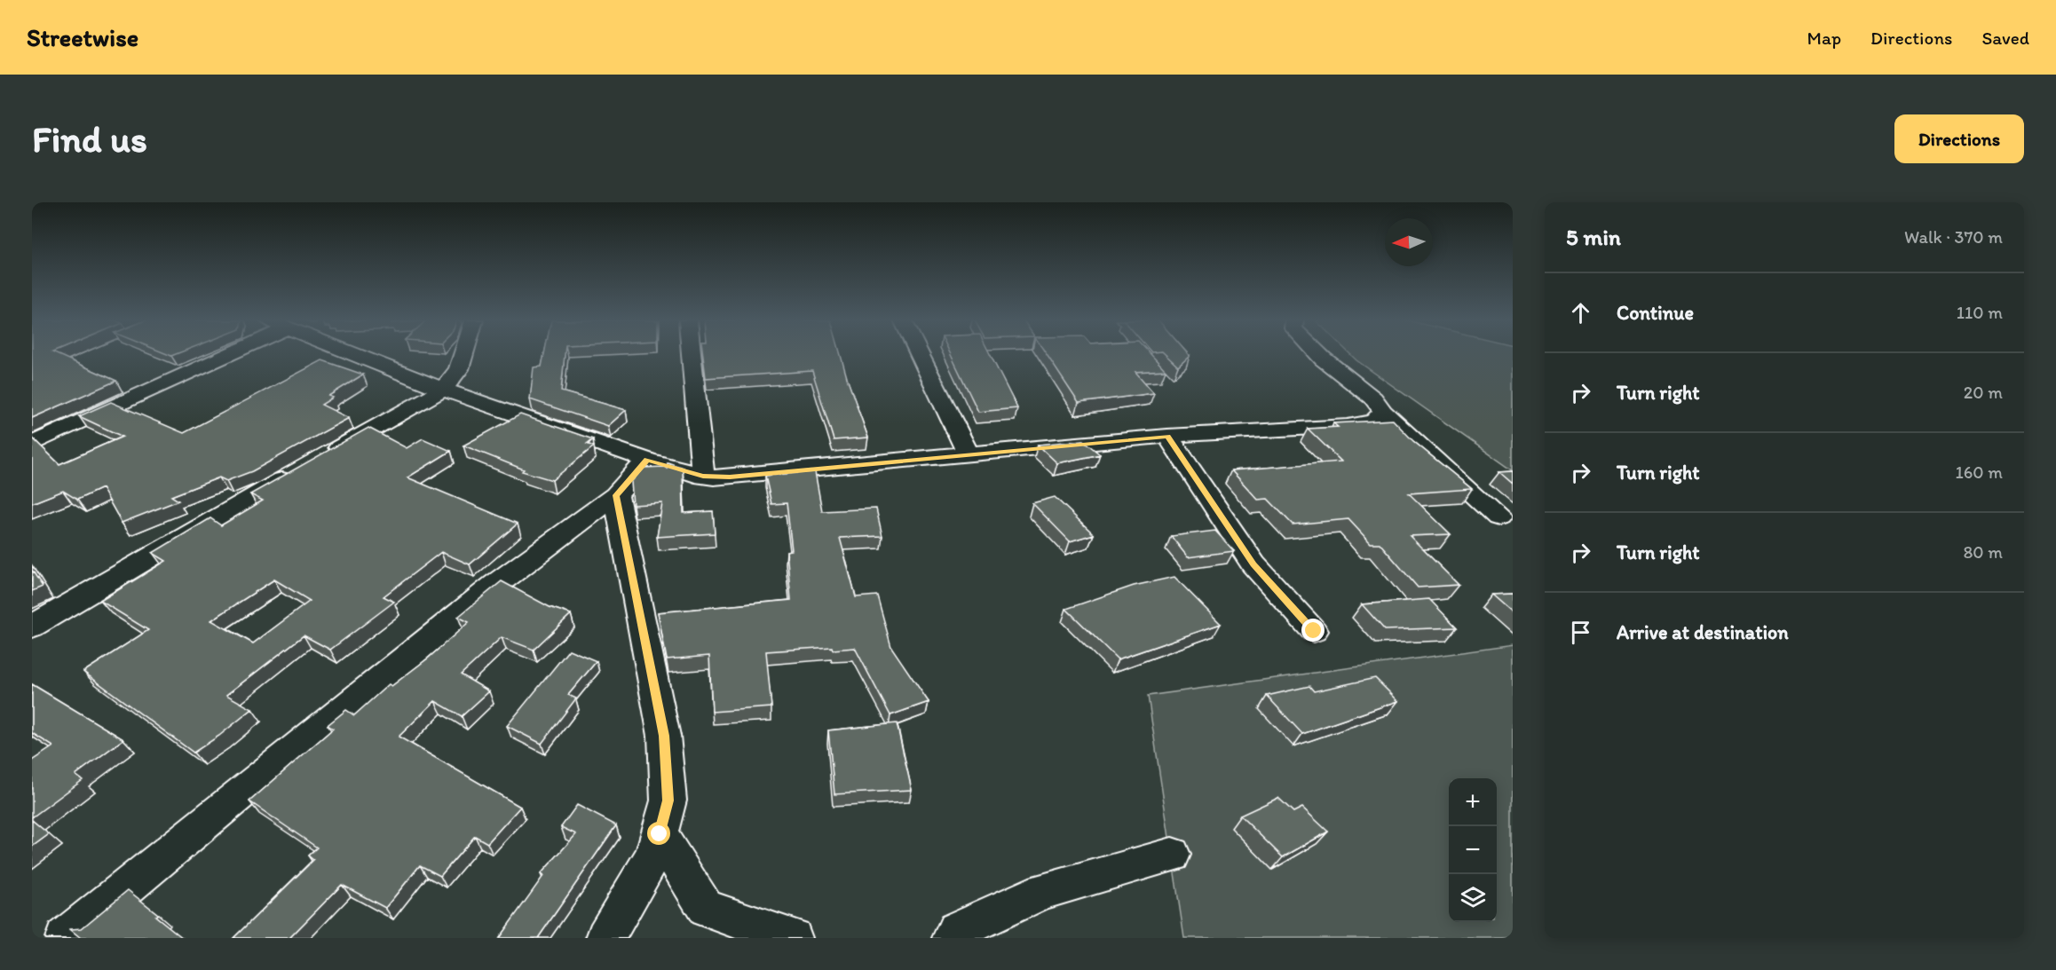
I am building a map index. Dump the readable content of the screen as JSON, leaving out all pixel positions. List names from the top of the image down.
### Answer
{
  "north": "left",
  "page": {
    "header": "Streetwise",
    "nav": ["Map", "Directions", "Saved"],
    "buttons": "Directions",
    "title": "Find us",
    "heading": ["5 min", "Walk · 370 m"],
    "list": [
      ["Continue", "110 m"],
      ["Turn right", "20 m"],
      ["Turn right", "160 m"],
      ["Turn right", "80 m"],
      "Arrive at destination"
    ],
    "map_buttons": ["+", "−"]
  }
}
